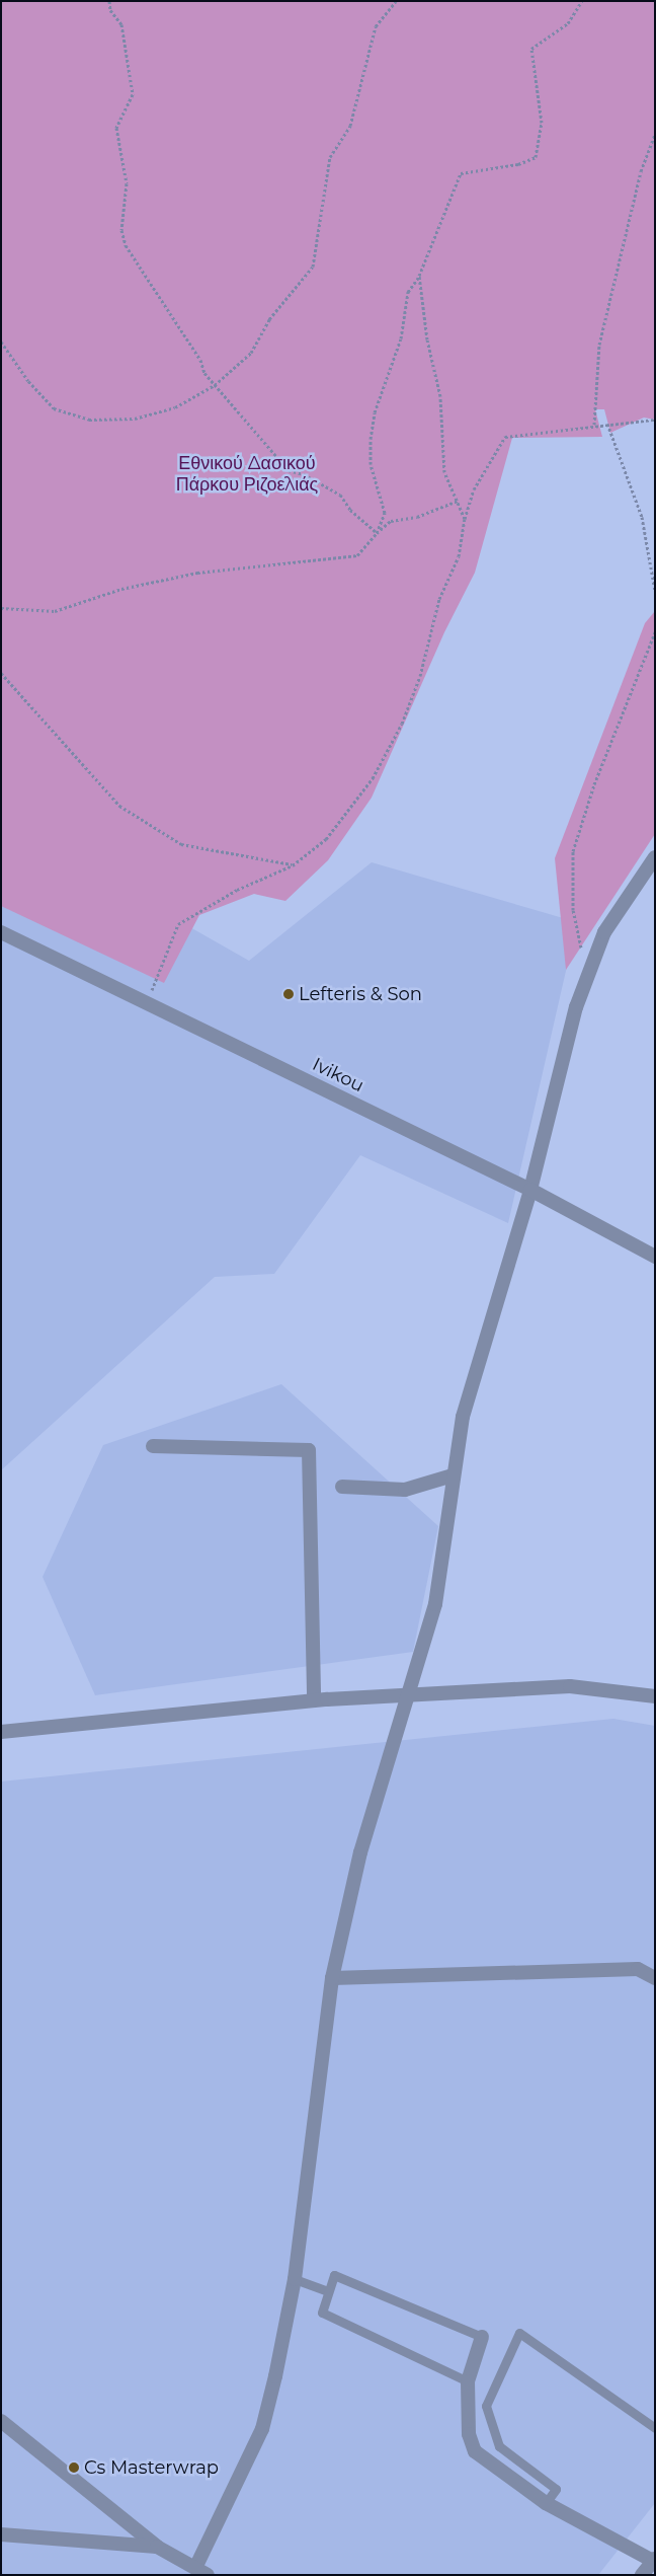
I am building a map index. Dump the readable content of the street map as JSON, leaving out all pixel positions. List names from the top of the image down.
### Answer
{
  "streets": {
    "street": ["Ivikou"]
  },
  "parks": ["Εθνικού Δασικού Πάρκου Ριζοελιάς"],
  "places": ["Lefteris & Son", "Cs Masterwrap"]
}
